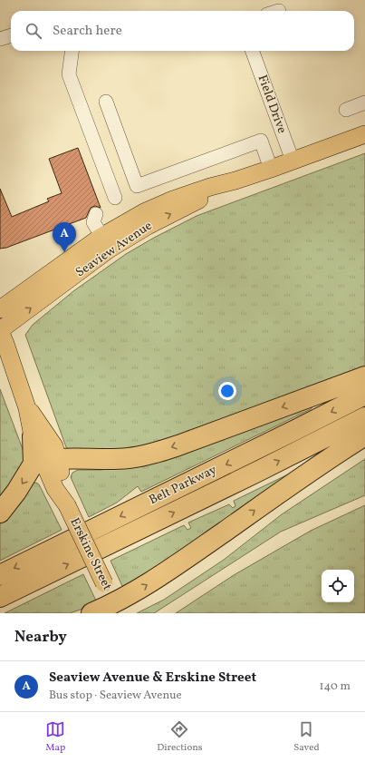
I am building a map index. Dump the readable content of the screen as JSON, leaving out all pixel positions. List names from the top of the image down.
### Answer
{
  "streets": {
    "highway": ["Belt Parkway"],
    "main road": ["Seaview Avenue", "Erskine Street"],
    "lane": ["Field Drive"]
  },
  "crossings": [
    ["Field Drive", "Seaview Avenue"],
    ["Seaview Avenue", "Erskine Street"]
  ],
  "page": {
    "search": "Search here",
    "pins": "A",
    "heading": "Nearby",
    "list": [
      {
        "mark": "A",
        "name": "Seaview Avenue & Erskine Street",
        "note": "Bus stop · Seaview Avenue",
        "value": "140 m"
      }
    ],
    "nav": ["Map", "Directions", "Saved"]
  }
}
